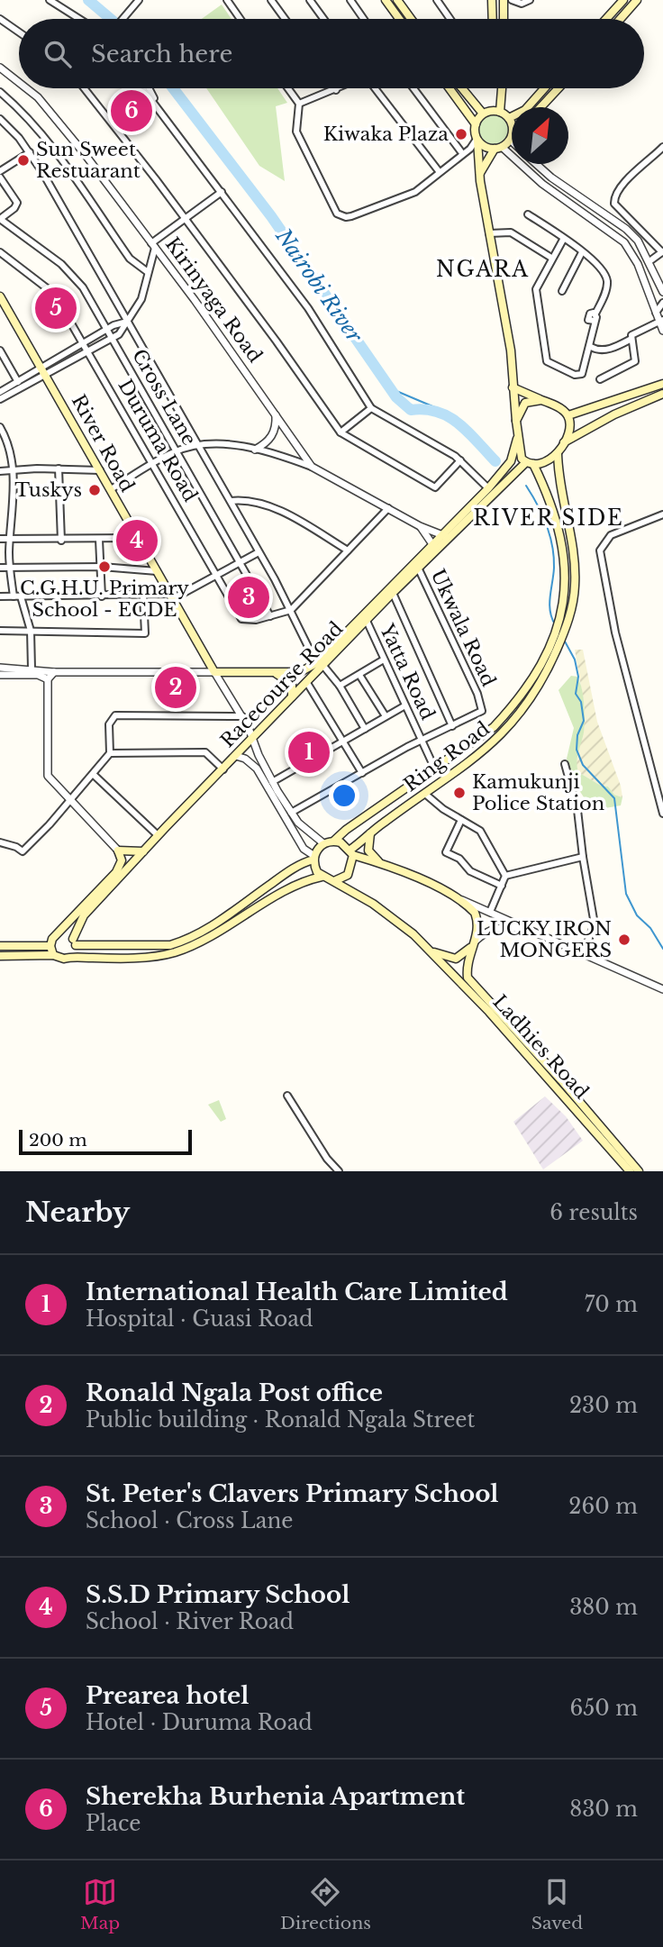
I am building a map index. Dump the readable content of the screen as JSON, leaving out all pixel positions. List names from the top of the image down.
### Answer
{
  "streets": {
    "main road": [
      "River Road",
      "Racecourse Road",
      "Ring Road",
      "Ladhies Road"
    ],
    "street": [
      "Kirinyaga Road",
      "Cross Lane",
      "Duruma Road",
      "Ukwala Road",
      "Yatta Road"
    ]
  },
  "crossings": [
    ["Kirinyaga Road", "Racecourse Road"],
    ["Cross Lane", "Duruma Road"],
    ["River Road", "Racecourse Road"],
    ["Ukwala Road", "Yatta Road"],
    ["Ukwala Road", "Racecourse Road"],
    ["Yatta Road", "Racecourse Road"],
    ["Yatta Road", "Ring Road"],
    ["Racecourse Road", "Ring Road"],
    ["Ring Road", "Ladhies Road"]
  ],
  "districts": ["NGARA", "RIVER SIDE"],
  "water": ["Nairobi River"],
  "places": [
    "Kiwaka Plaza",
    "Sun Sweet Restuarant",
    "Tuskys",
    "C.G.H.U. Primary School - ECDE",
    "Kamukunji Police Station",
    "LUCKY IRON MONGERS"
  ],
  "scale_bar": "200 m",
  "north": "top right",
  "page": {
    "search": "Search here",
    "pins": [
      "6",
      "5",
      "4",
      "3",
      "2",
      "1"
    ],
    "scale": "200 m",
    "heading": ["Nearby", "6 results"],
    "list": [
      {
        "mark": "1",
        "name": "International Health Care Limited",
        "note": "Hospital · Guasi Road",
        "value": "70 m"
      },
      {
        "mark": "2",
        "name": "Ronald Ngala Post office",
        "note": "Public building · Ronald Ngala Street",
        "value": "230 m"
      },
      {
        "mark": "3",
        "name": "St. Peter's Clavers Primary School",
        "note": "School · Cross Lane",
        "value": "260 m"
      },
      {
        "mark": "4",
        "name": "S.S.D Primary School",
        "note": "School · River Road",
        "value": "380 m"
      },
      {
        "mark": "5",
        "name": "Prearea hotel",
        "note": "Hotel · Duruma Road",
        "value": "650 m"
      },
      {
        "mark": "6",
        "name": "Sherekha Burhenia Apartment",
        "note": "Place",
        "value": "830 m"
      }
    ],
    "nav": ["Map", "Directions", "Saved"]
  }
}
